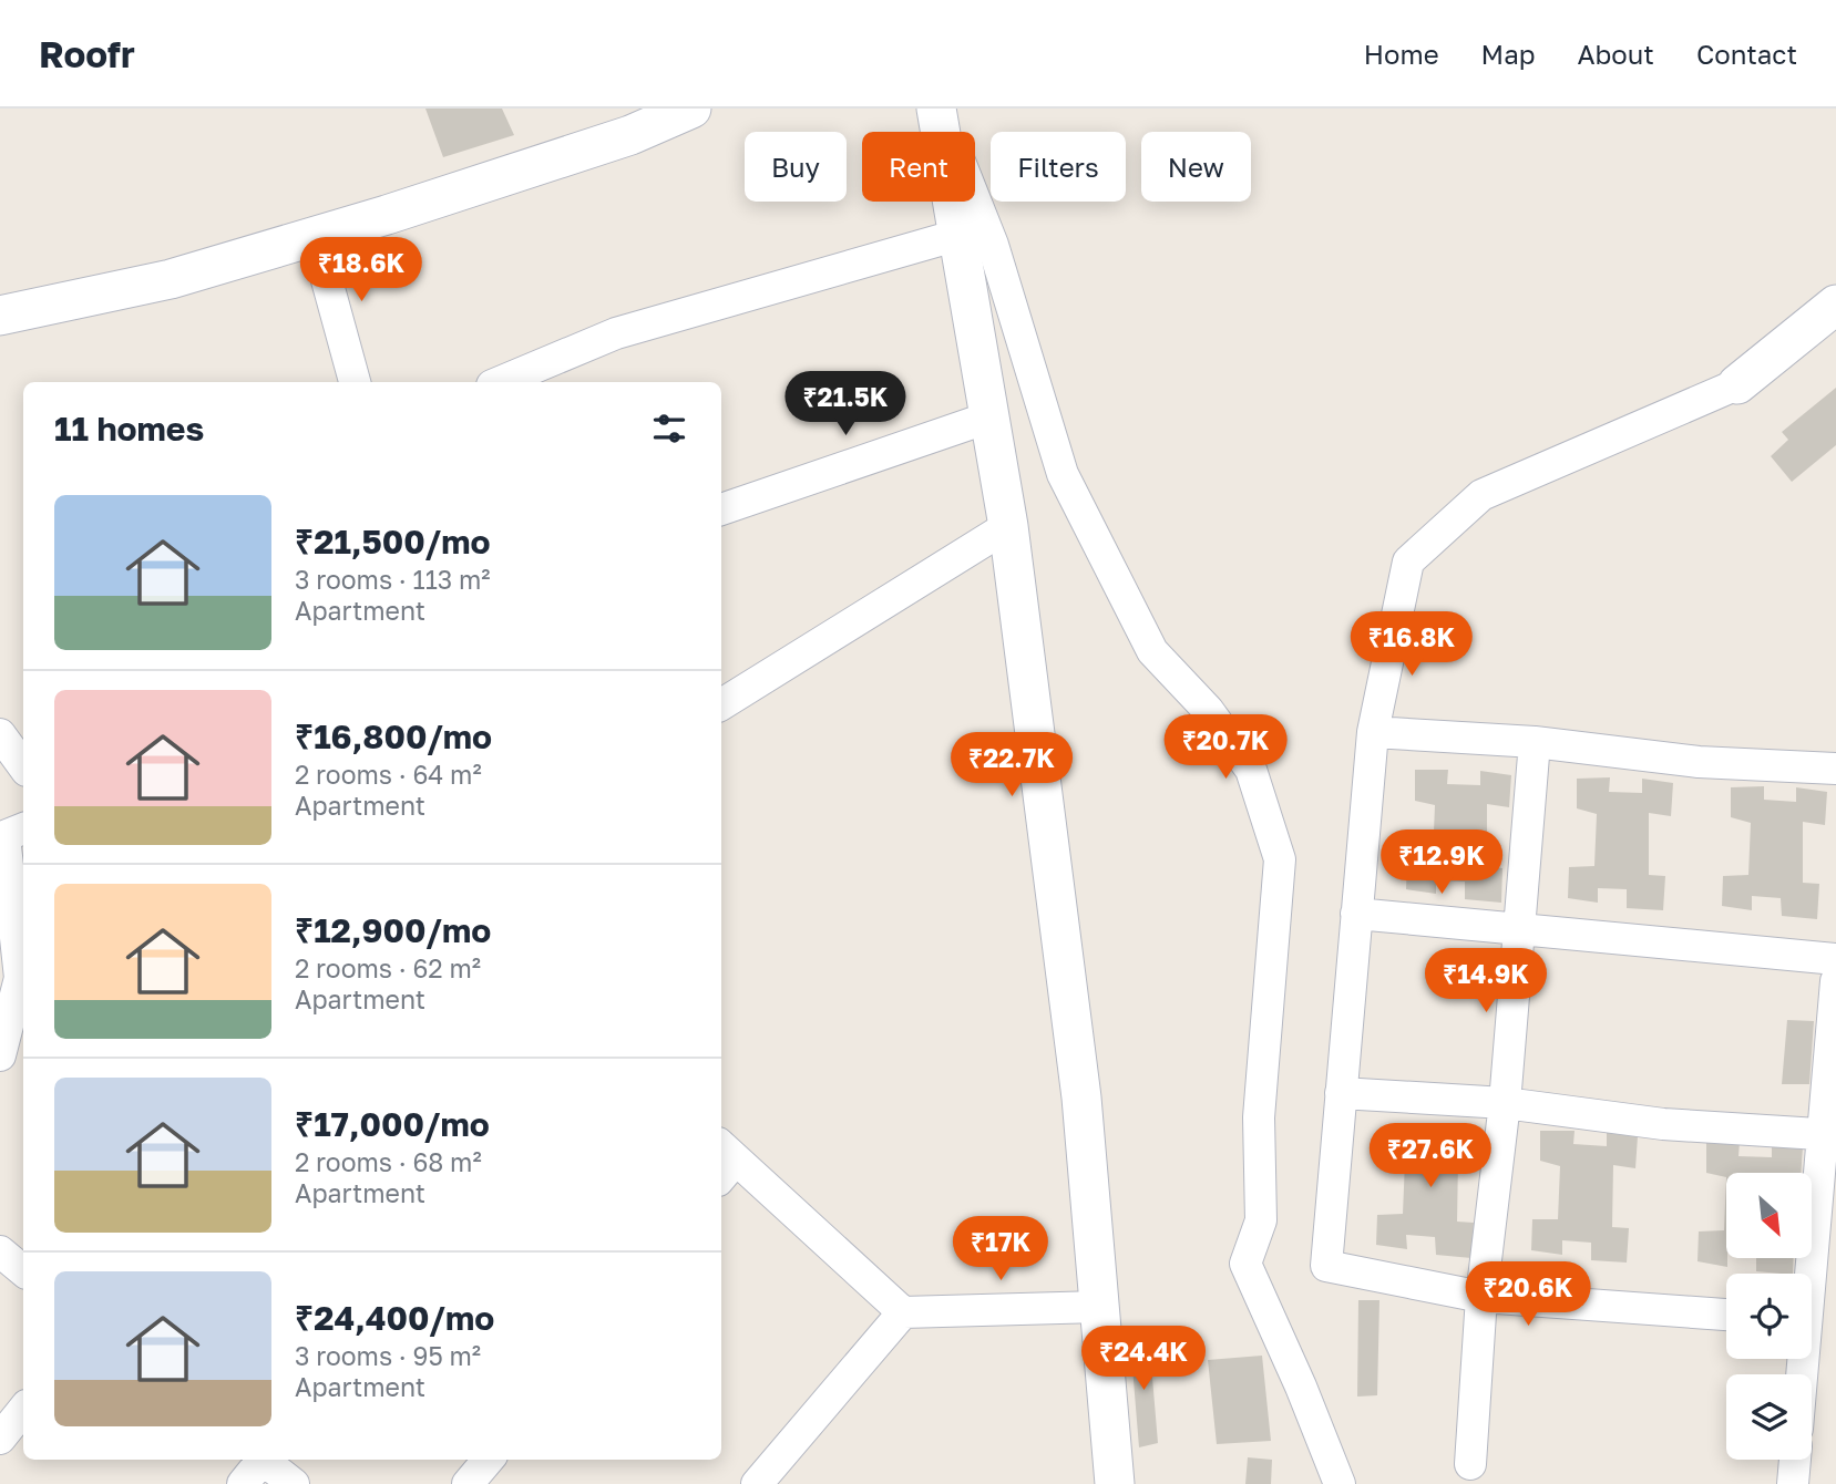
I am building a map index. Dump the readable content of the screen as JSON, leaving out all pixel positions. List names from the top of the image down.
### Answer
{
  "north": "bottom right",
  "page": {
    "header": "Roofr",
    "nav": [
      "Home",
      "Map",
      "About",
      "Contact"
    ],
    "chip": [
      "Buy",
      "Rent",
      "Filters",
      "New"
    ],
    "price": [
      "₹18.6K",
      "₹21.5K",
      "₹16.8K",
      "₹20.7K",
      "₹22.7K",
      "₹12.9K",
      "₹14.9K",
      "₹27.6K",
      "₹17K",
      "₹20.6K",
      "₹24.4K"
    ],
    "heading": "11 homes",
    "list": [
      {
        "name": "₹21,500/mo",
        "note": "3 rooms · 113 m² · Apartment"
      },
      {
        "name": "₹16,800/mo",
        "note": "2 rooms · 64 m² · Apartment"
      },
      {
        "name": "₹12,900/mo",
        "note": "2 rooms · 62 m² · Apartment"
      },
      {
        "name": "₹17,000/mo",
        "note": "2 rooms · 68 m² · Apartment"
      },
      {
        "name": "₹24,400/mo",
        "note": "3 rooms · 95 m² · Apartment"
      }
    ]
  }
}
